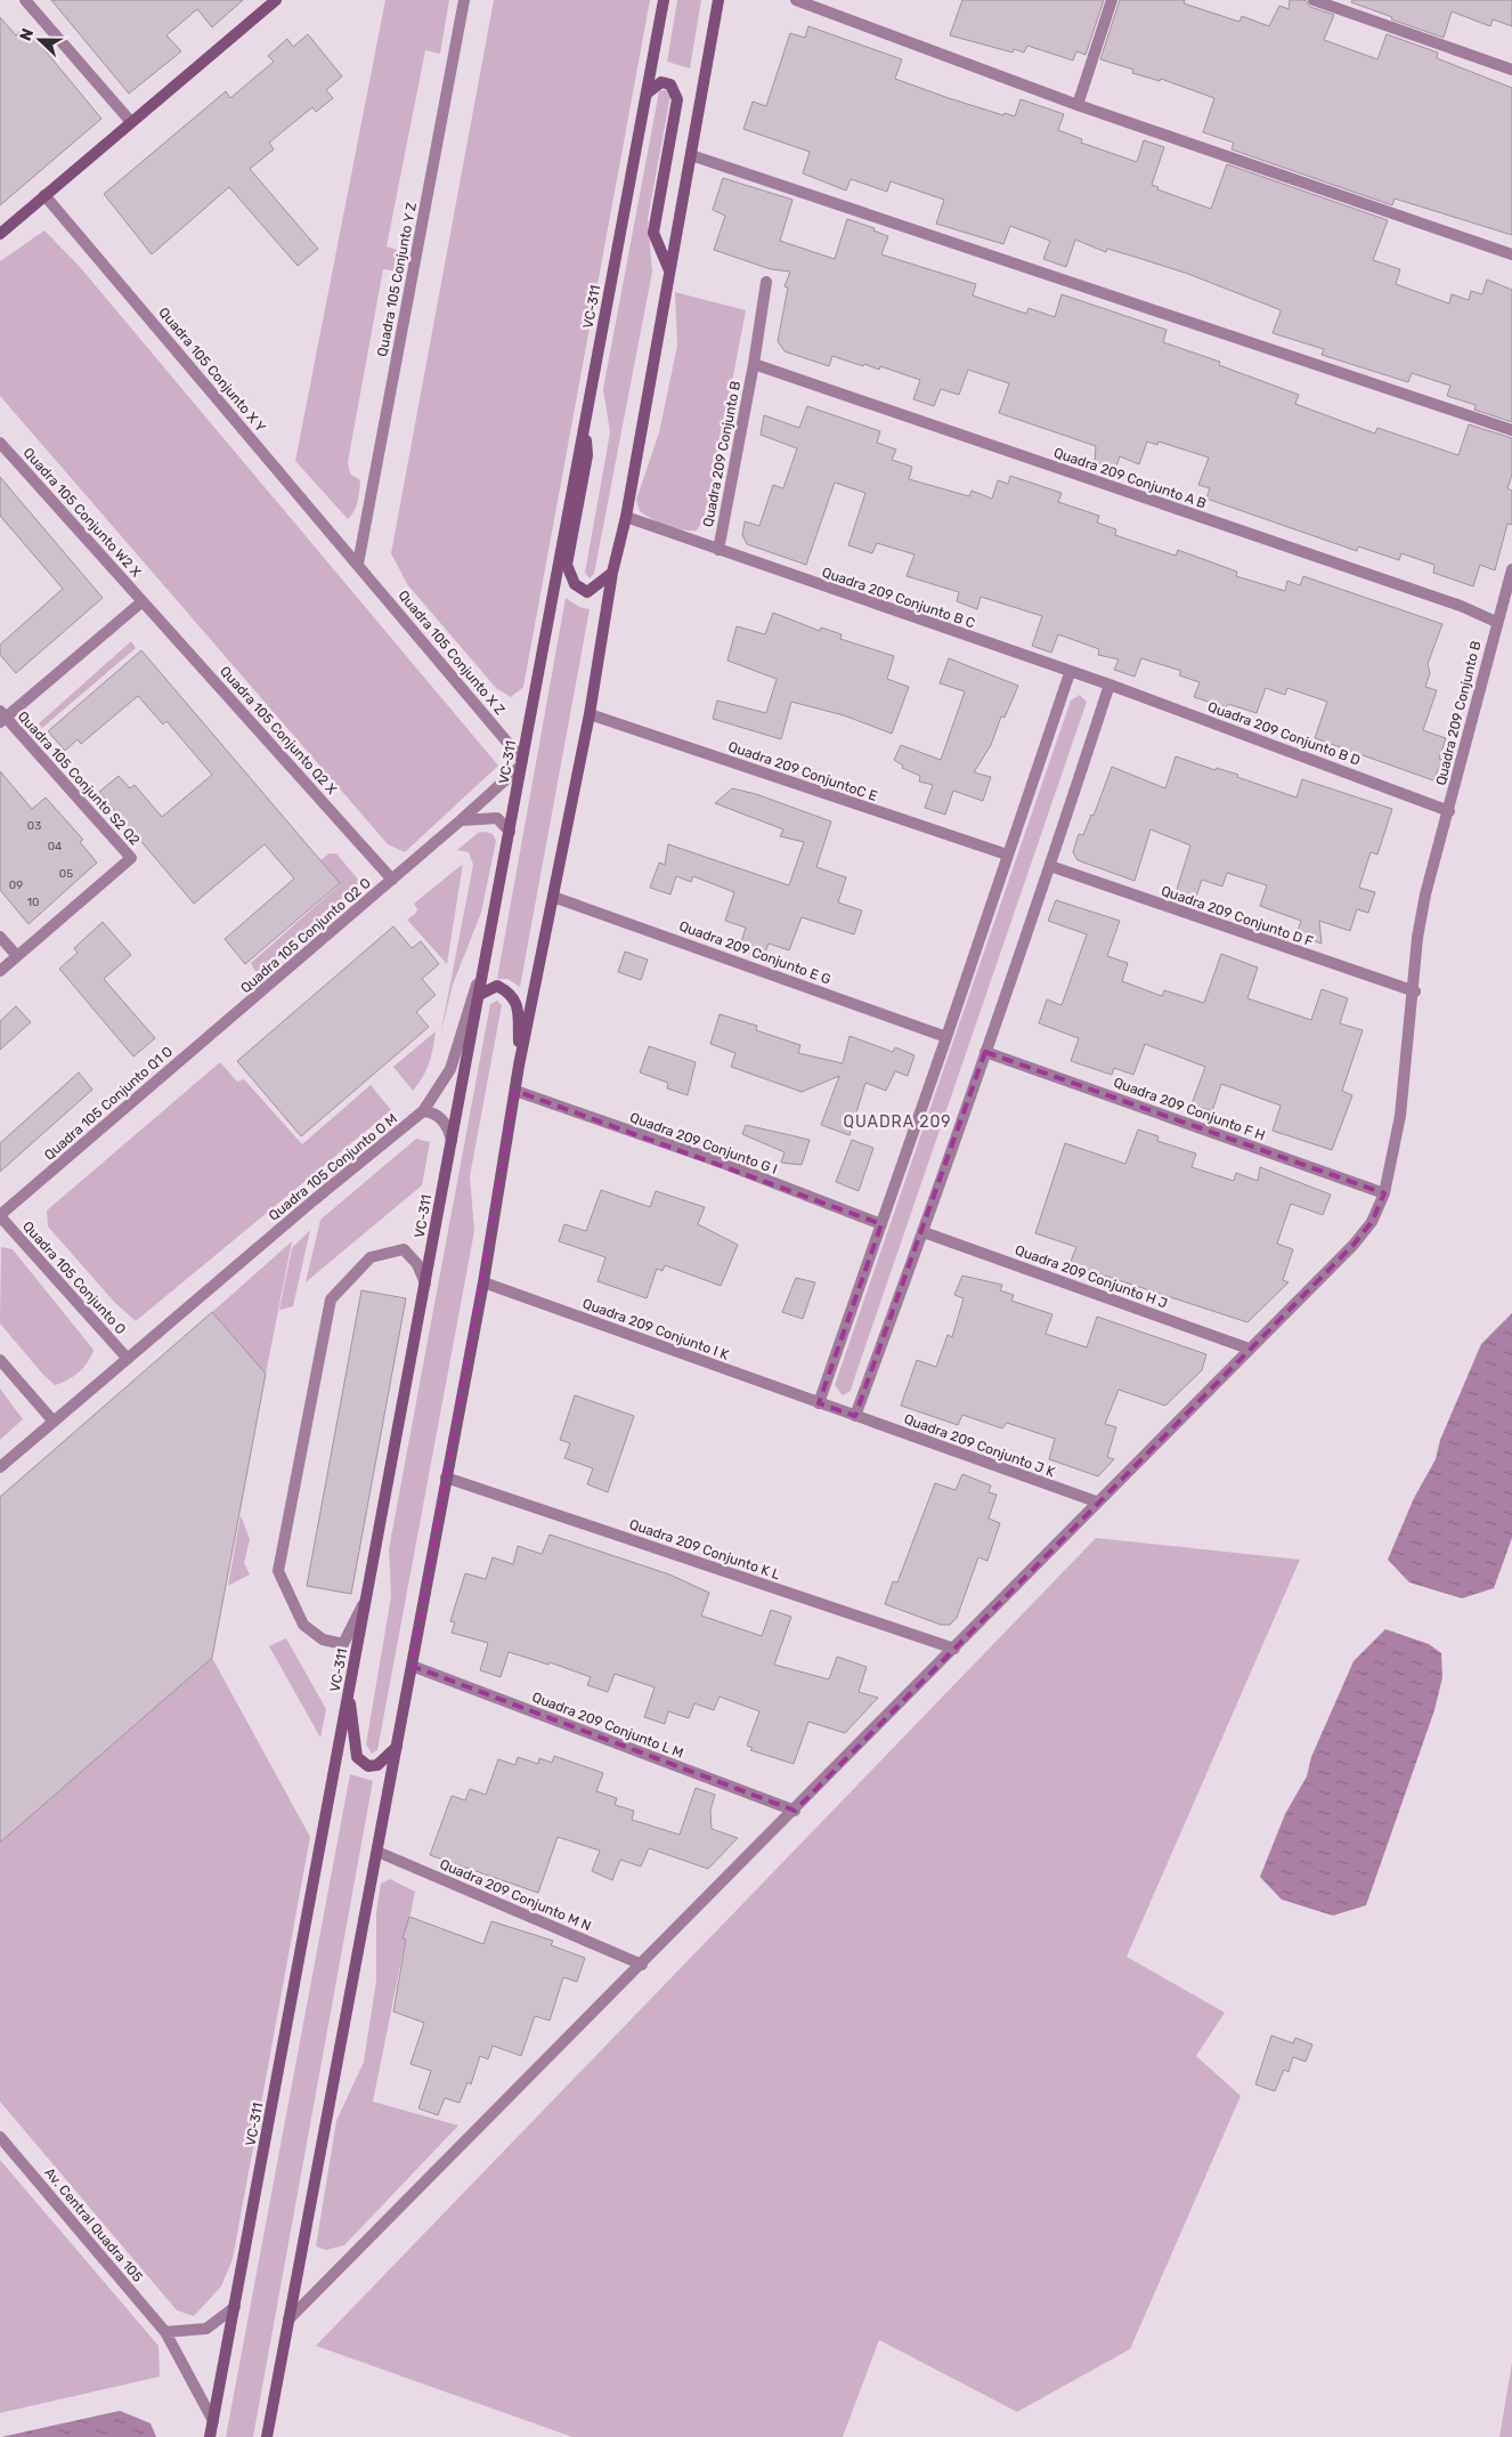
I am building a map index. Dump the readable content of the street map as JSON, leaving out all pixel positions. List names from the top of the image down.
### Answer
{
  "streets": {
    "main road": ["VC-311"],
    "street": [
      "Quadra 105 Conjunto Y Z",
      "Quadra 105 Conjunto X Y",
      "Quadra 209 Conjunto B",
      "Quadra 209 Conjunto A B",
      "Quadra 105 Conjunto W2 X",
      "Quadra 209 Conjunto B C",
      "Quadra 105 Conjunto X Z",
      "Quadra 105 Conjunto Q2 X",
      "Quadra 209 Conjunto B D",
      "Quadra 209 ConjuntoC E",
      "Quadra 105 Conjunto S2 Q2",
      "Quadra 209 Conjunto D F",
      "Quadra 105 Conjunto Q2 O",
      "Quadra 209 Conjunto E G",
      "Quadra 105 Conjunto Q1 O",
      "Quadra 209 Conjunto F H",
      "Quadra 209 Conjunto G I",
      "Quadra 105 Conjunto O M",
      "Quadra 209 Conjunto H J",
      "Quadra 105 Conjunto O",
      "Quadra 209 Conjunto I K",
      "Quadra 209 Conjunto J K",
      "Quadra 209 Conjunto K L",
      "Quadra 209 Conjunto L M",
      "Quadra 209 Conjunto M N",
      "Av. Central Quadra 105"
    ]
  },
  "crossings": [
    ["Quadra 105 Conjunto Y Z", "Quadra 105 Conjunto X Y"],
    ["Quadra 105 Conjunto Y Z", "Quadra 105 Conjunto X Z"],
    ["VC-311", "Quadra 105 Conjunto X Z"],
    ["VC-311", "Quadra 105 Conjunto Q2 O"],
    ["VC-311", "Quadra 105 Conjunto O M"],
    ["VC-311", "Av. Central Quadra 105"],
    ["Quadra 105 Conjunto X Y", "Quadra 105 Conjunto X Z"],
    ["Quadra 209 Conjunto B", "Quadra 209 Conjunto A B"],
    ["Quadra 209 Conjunto B", "Quadra 209 Conjunto B C"],
    ["Quadra 209 Conjunto B", "Quadra 209 Conjunto B D"],
    ["Quadra 209 Conjunto B", "Quadra 209 Conjunto D F"],
    ["Quadra 209 Conjunto B", "Quadra 209 Conjunto F H"],
    ["Quadra 209 Conjunto B", "Quadra 209 Conjunto H J"],
    ["Quadra 209 Conjunto B", "Quadra 209 Conjunto J K"],
    ["Quadra 209 Conjunto B", "Quadra 209 Conjunto K L"],
    ["Quadra 209 Conjunto B", "Quadra 209 Conjunto L M"],
    ["Quadra 209 Conjunto B", "Quadra 209 Conjunto M N"],
    ["Quadra 105 Conjunto W2 X", "Quadra 105 Conjunto Q2 X"],
    ["Quadra 209 Conjunto B C", "Quadra 209 Conjunto B D"],
    ["Quadra 105 Conjunto X Z", "Quadra 105 Conjunto Q2 O"],
    ["Quadra 105 Conjunto Q2 X", "Quadra 105 Conjunto Q2 O"],
    ["Quadra 105 Conjunto Q2 O", "Quadra 105 Conjunto Q1 O"],
    ["Quadra 105 Conjunto Q1 O", "Quadra 105 Conjunto O"],
    ["Quadra 105 Conjunto O M", "Quadra 105 Conjunto O"],
    ["Quadra 209 Conjunto I K", "Quadra 209 Conjunto J K"]
  ],
  "districts": ["QUADRA 209"],
  "house_numbers": [
    "03",
    "04",
    "05",
    "09",
    "10"
  ],
  "north": "left"
}
